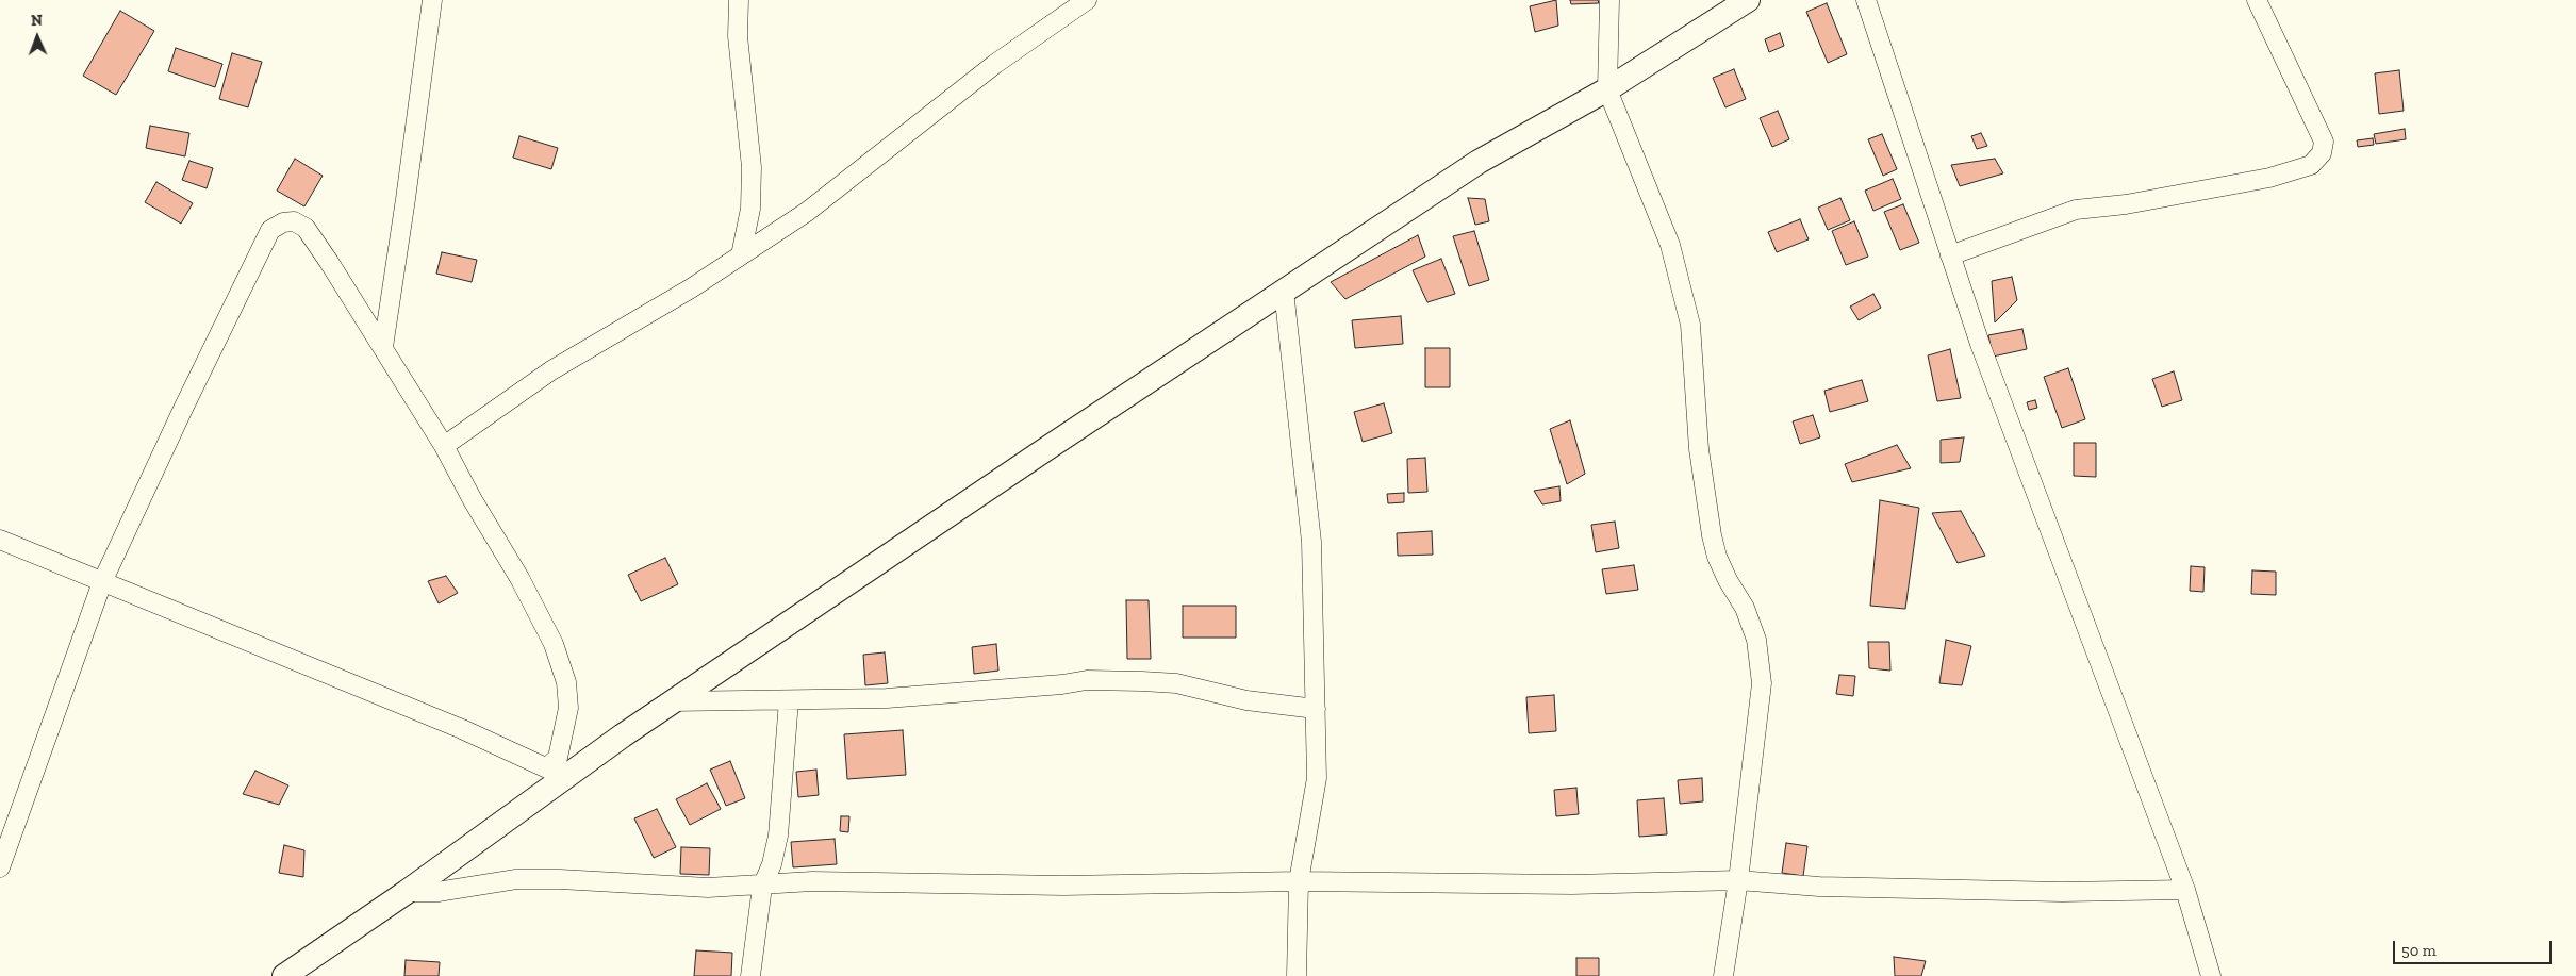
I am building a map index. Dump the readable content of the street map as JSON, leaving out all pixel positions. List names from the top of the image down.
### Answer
{
  "scale_bar": "50 m",
  "north": "top"
}
